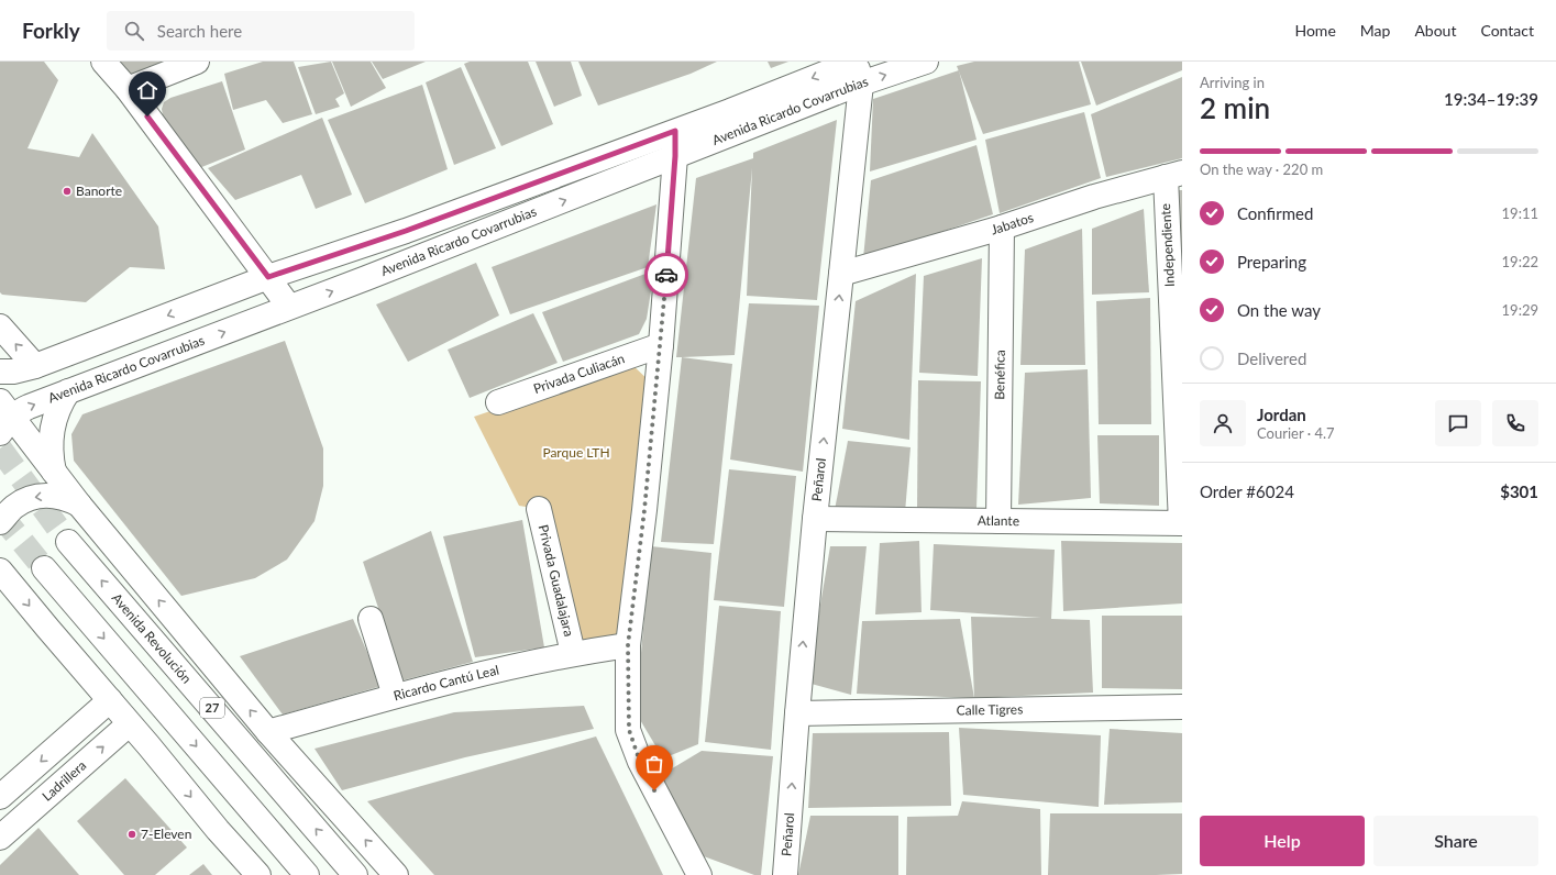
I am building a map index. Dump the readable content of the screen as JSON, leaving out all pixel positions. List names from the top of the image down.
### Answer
{
  "streets": {
    "street": [
      "Avenida Ricardo Covarrubias",
      "Jabatos",
      "Independiente",
      "Privada Culiacán",
      "Benéfica",
      "Peñarol",
      "Atlante",
      "Privada Guadalajara",
      "Avenida Revolución",
      "Ricardo Cantú Leal",
      "27",
      "Calle Tigres",
      "Ladrillera"
    ]
  },
  "crossings": [
    ["Avenida Ricardo Covarrubias", "Peñarol"],
    ["Jabatos", "Independiente"],
    ["Jabatos", "Benéfica"],
    ["Jabatos", "Peñarol"],
    ["Independiente", "Atlante"],
    ["Benéfica", "Atlante"],
    ["Peñarol", "Atlante"],
    ["Peñarol", "Calle Tigres"],
    ["Privada Guadalajara", "Ricardo Cantú Leal"]
  ],
  "parks": ["Parque LTH"],
  "places": ["Banorte", "7-Eleven"],
  "page": {
    "header": "Forkly",
    "search": "Search here",
    "nav": [
      "Home",
      "Map",
      "About",
      "Contact"
    ],
    "heading": ["2 min", "Arriving in", "19:34–19:39"],
    "panel": [
      "Jordan",
      "Courier · 4.7",
      "Order #6024",
      "$301"
    ],
    "bar": "On the way · 220 m",
    "list": [
      ["Confirmed", "19:11"],
      ["Preparing", "19:22"],
      ["On the way", "19:29"],
      "Delivered"
    ],
    "buttons": ["Help", "Share"]
  }
}
